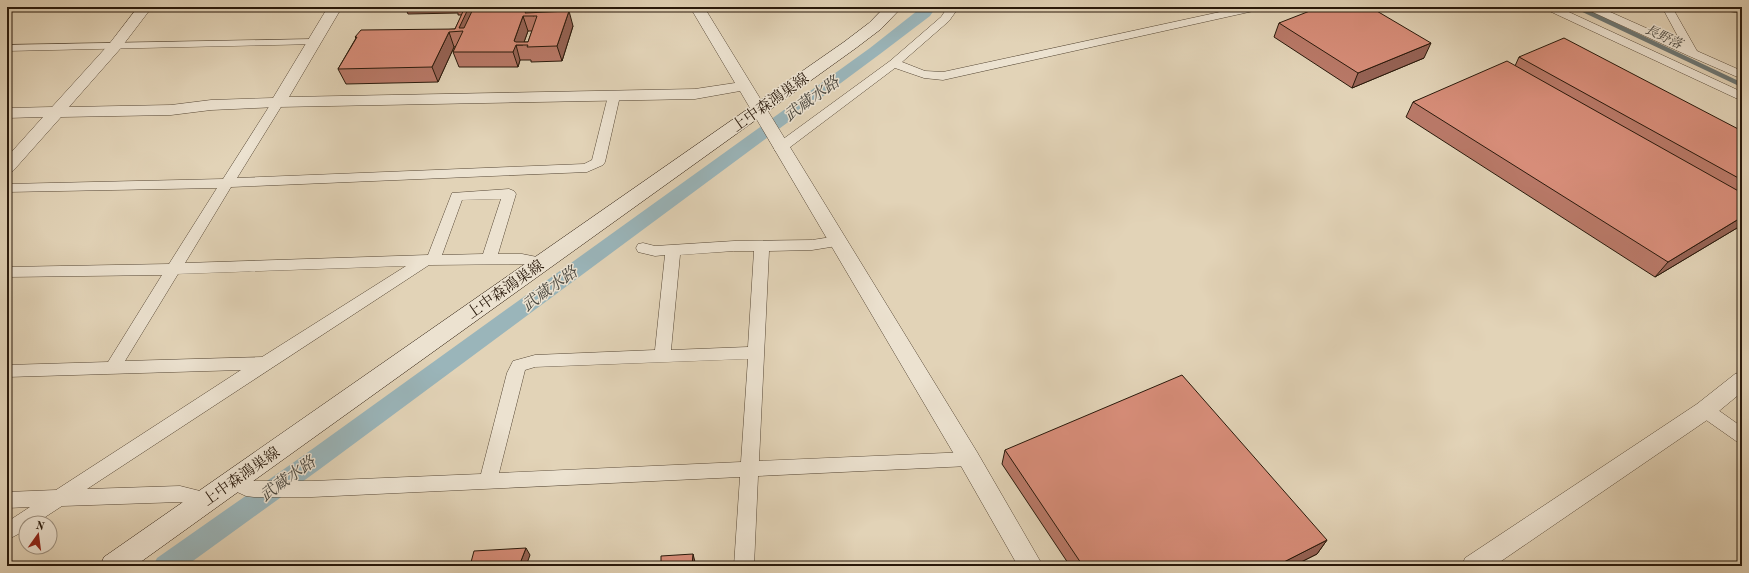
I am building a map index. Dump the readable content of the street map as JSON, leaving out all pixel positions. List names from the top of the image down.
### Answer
{
  "streets": {
    "main road": ["上中森鴻巣線"]
  },
  "water": ["長野落", "武蔵水路"],
  "north": "top"
}
